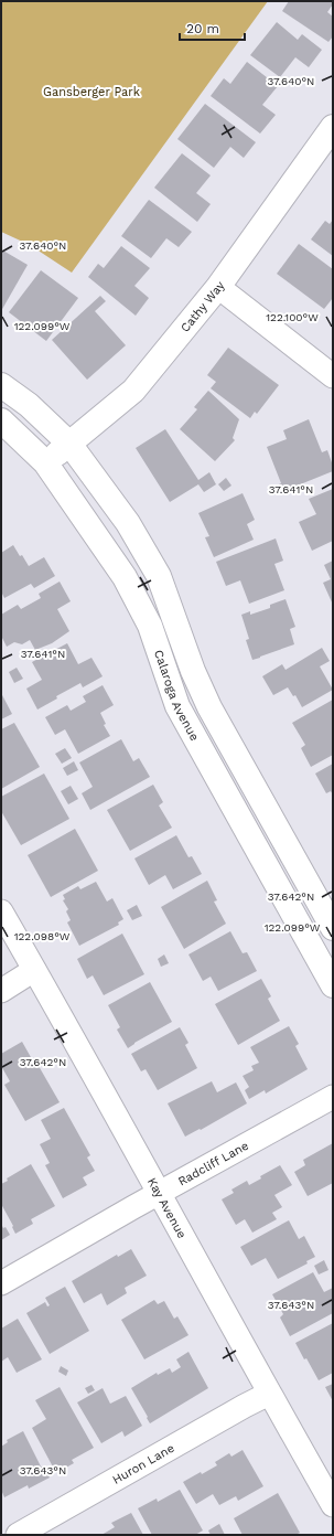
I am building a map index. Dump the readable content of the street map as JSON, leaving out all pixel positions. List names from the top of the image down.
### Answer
{
  "streets": {
    "street": [
      "Cathy Way",
      "Calaroga Avenue",
      "Radcliff Lane",
      "Kay Avenue",
      "Huron Lane"
    ]
  },
  "crossings": [
    ["Cathy Way", "Calaroga Avenue"],
    ["Radcliff Lane", "Kay Avenue"],
    ["Kay Avenue", "Huron Lane"]
  ],
  "parks": ["Gansberger Park"],
  "scale_bar": "20 m",
  "coordinates": [
    "37.640°N",
    "122.100°W",
    "122.099°W",
    "37.641°N",
    "37.642°N",
    "122.098°W",
    "37.643°N"
  ]
}
